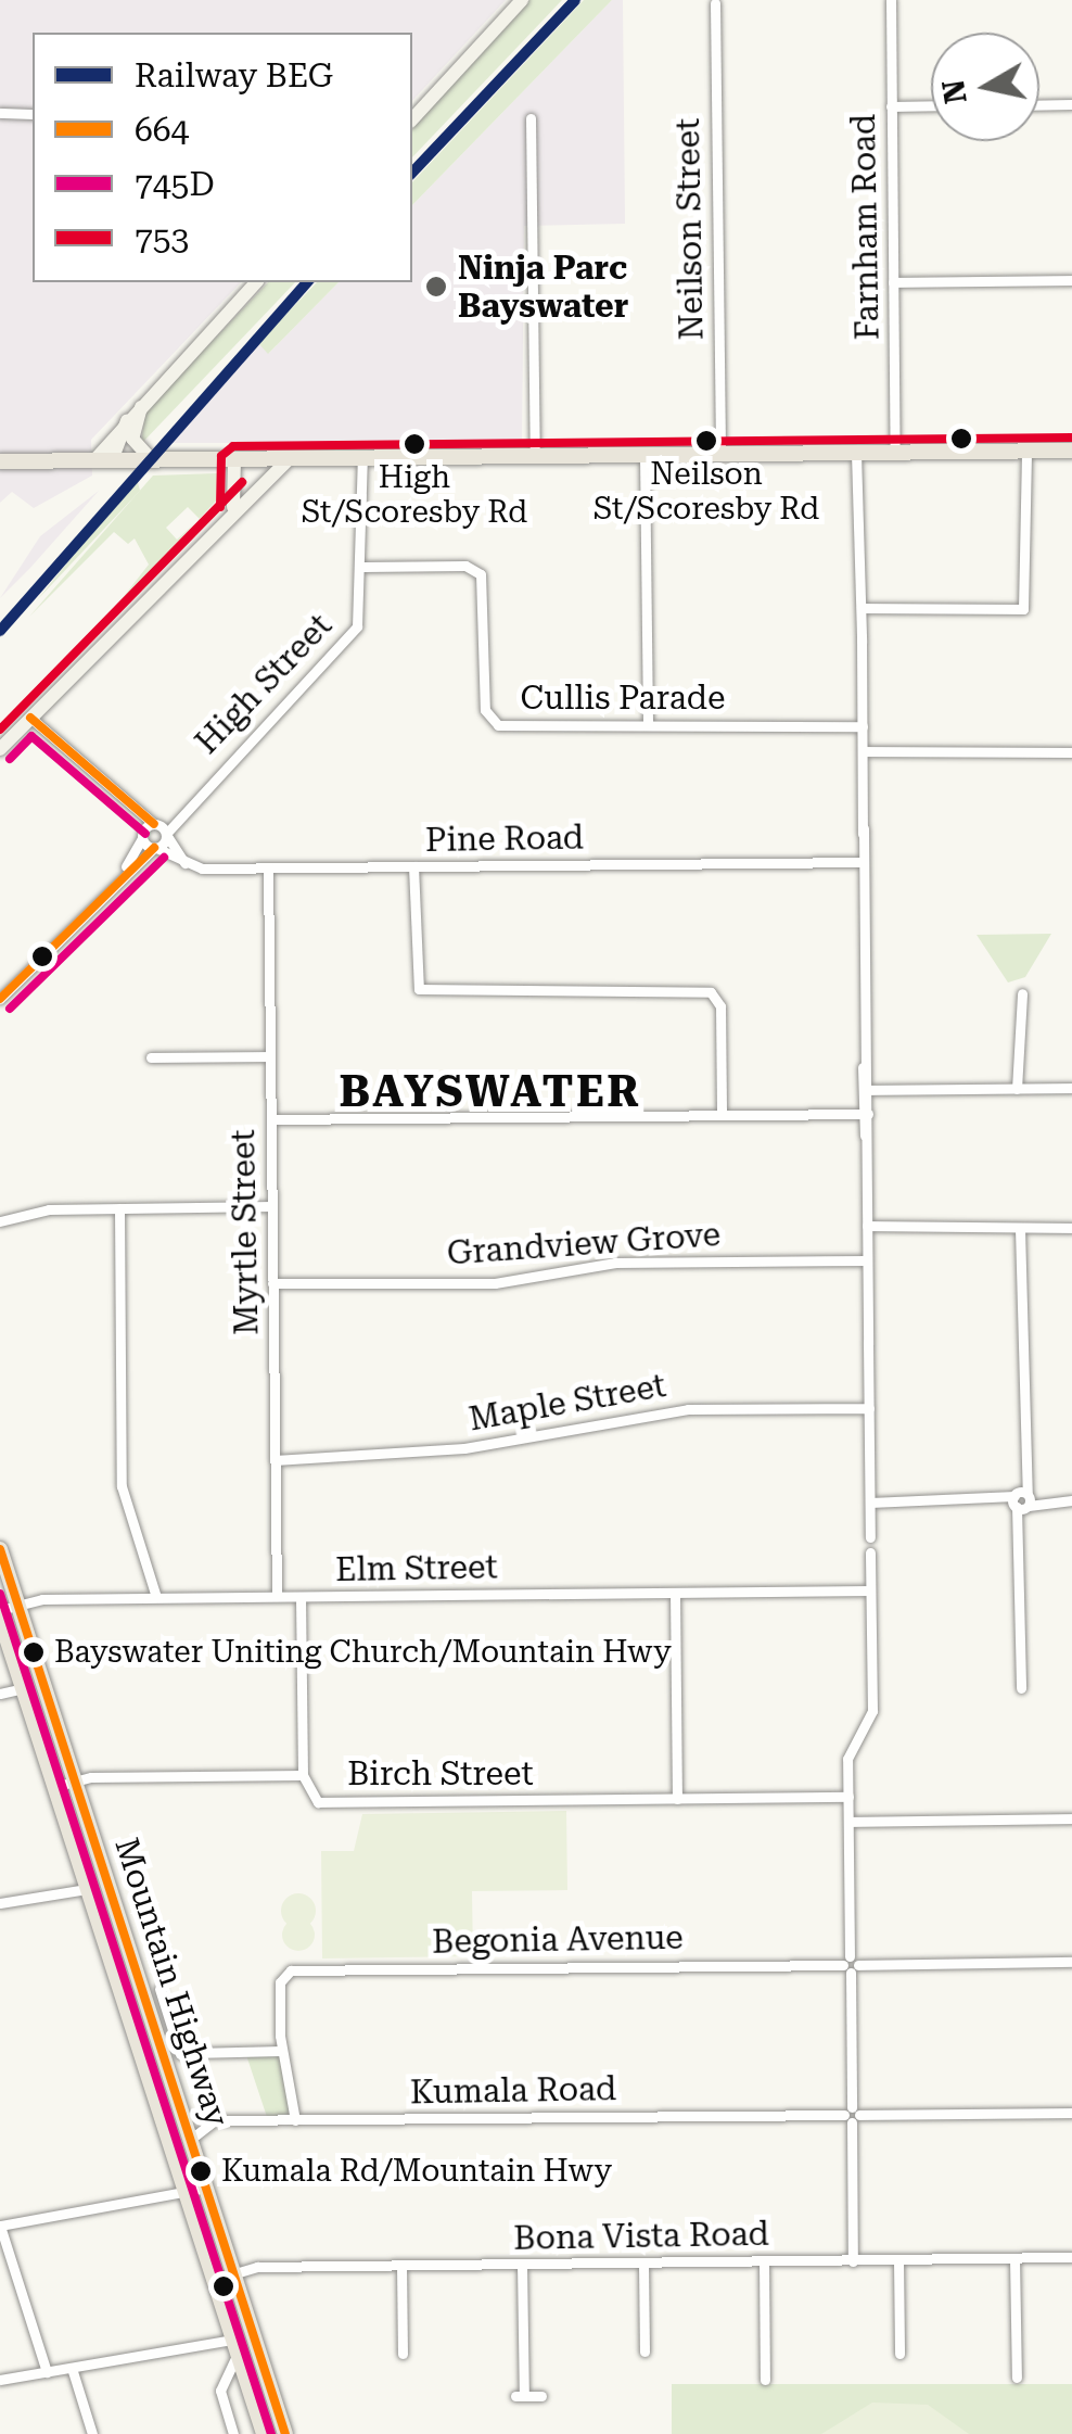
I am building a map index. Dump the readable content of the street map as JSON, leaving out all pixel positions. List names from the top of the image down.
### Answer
{
  "streets": {
    "main road": ["Mountain Highway"],
    "street": [
      "Farnham Road",
      "Neilson Street",
      "High Street",
      "Cullis Parade",
      "Pine Road",
      "Myrtle Street",
      "Grandview Grove",
      "Maple Street",
      "Elm Street",
      "Birch Street",
      "Begonia Avenue",
      "Kumala Road",
      "Bona Vista Road"
    ]
  },
  "crossings": [
    ["High Street", "Cullis Parade"],
    ["High Street", "Pine Road"],
    ["Pine Road", "Myrtle Street"],
    ["Myrtle Street", "Grandview Grove"],
    ["Myrtle Street", "Maple Street"],
    ["Myrtle Street", "Elm Street"],
    ["Elm Street", "Mountain Highway"],
    ["Birch Street", "Mountain Highway"],
    ["Mountain Highway", "Kumala Road"],
    ["Mountain Highway", "Bona Vista Road"]
  ],
  "districts": ["BAYSWATER"],
  "places": [
    "Ninja Parc Bayswater",
    "Neilson St/Scoresby Rd",
    "High St/Scoresby Rd",
    "Bayswater Uniting Church/Mountain Hwy",
    "Kumala Rd/Mountain Hwy"
  ],
  "lines": [
    "rail line BEG",
    "transit line 753",
    "transit line 664",
    "transit line 745D"
  ],
  "legend": [
    "Railway BEG",
    "664",
    "745D",
    "753"
  ],
  "north": "left"
}
